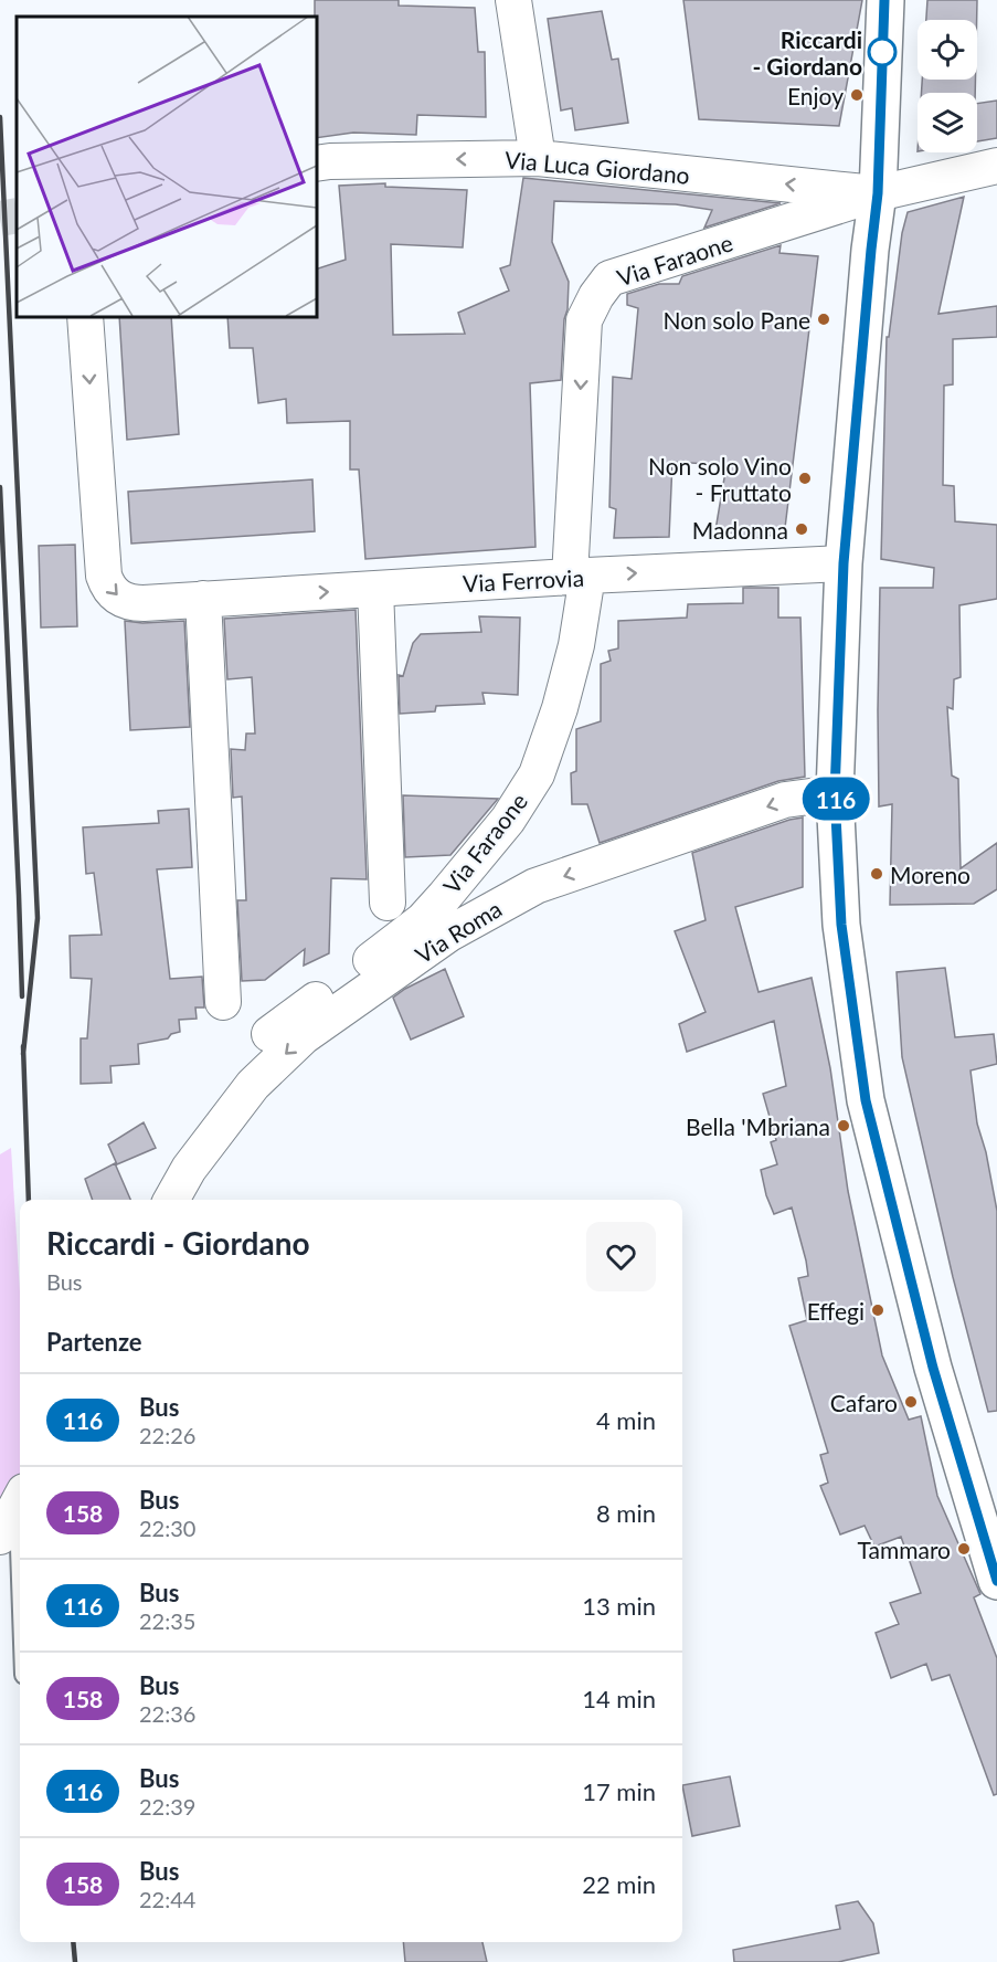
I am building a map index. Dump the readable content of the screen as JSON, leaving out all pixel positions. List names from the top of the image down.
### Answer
{
  "streets": {
    "street": [
      "Via Luca Giordano",
      "Via Faraone",
      "Via Ferrovia",
      "Via Roma"
    ]
  },
  "crossings": [
    ["Via Luca Giordano", "Via Faraone"],
    ["Via Faraone", "Via Ferrovia"]
  ],
  "one_way": ["Via Luca Giordano", "Via Faraone", "Via Roma"],
  "places": [
    "Riccardi - Giordano",
    "Enjoy",
    "Non solo Pane",
    "Non solo Vino - Fruttato",
    "Madonna",
    "Moreno",
    "Bella 'Mbriana",
    "Effegi",
    "Cafaro",
    "Tammaro"
  ],
  "lines": ["bus line 116"],
  "page": {
    "on_map": "116",
    "heading": [
      ["Riccardi - Giordano", "Bus"],
      "Partenze"
    ],
    "list": [
      {
        "mark": "116",
        "name": "Bus",
        "note": "22:26",
        "value": "4 min"
      },
      {
        "mark": "158",
        "name": "Bus",
        "note": "22:30",
        "value": "8 min"
      },
      {
        "mark": "116",
        "name": "Bus",
        "note": "22:35",
        "value": "13 min"
      },
      {
        "mark": "158",
        "name": "Bus",
        "note": "22:36",
        "value": "14 min"
      },
      {
        "mark": "116",
        "name": "Bus",
        "note": "22:39",
        "value": "17 min"
      },
      {
        "mark": "158",
        "name": "Bus",
        "note": "22:44",
        "value": "22 min"
      }
    ]
  }
}
